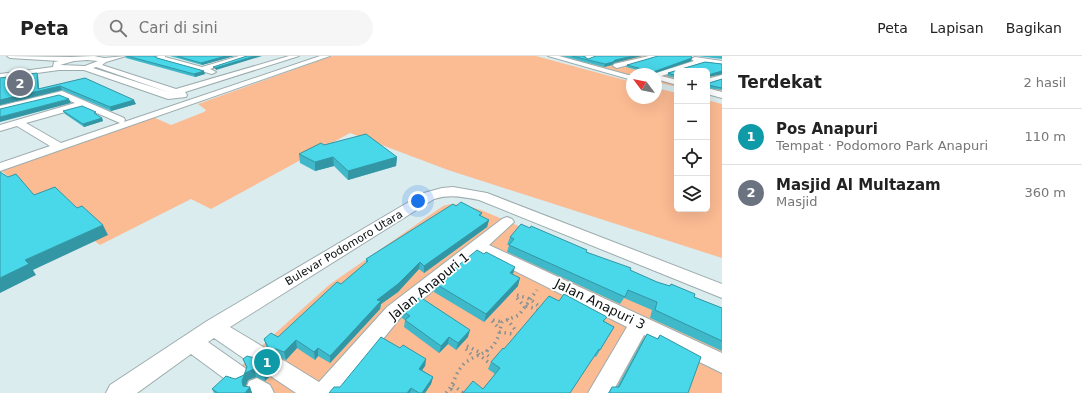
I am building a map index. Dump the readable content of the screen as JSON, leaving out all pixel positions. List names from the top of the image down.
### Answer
{
  "streets": {
    "street": ["Bulevar Podomoro Utara", "Jalan Anapuri 1", "Jalan Anapuri 3"]
  },
  "crossings": [
    ["Jalan Anapuri 1", "Jalan Anapuri 3"]
  ],
  "north": "top left",
  "page": {
    "header": "Peta",
    "search": "Cari di sini",
    "nav": ["Peta", "Lapisan", "Bagikan"],
    "heading": ["Terdekat", "2 hasil"],
    "map_buttons": ["+", "−"],
    "pins": ["2", "1"],
    "list": [
      {
        "mark": "1",
        "name": "Pos Anapuri",
        "note": "Tempat · Podomoro Park Anapuri",
        "value": "110 m"
      },
      {
        "mark": "2",
        "name": "Masjid Al Multazam",
        "note": "Masjid",
        "value": "360 m"
      }
    ]
  }
}
